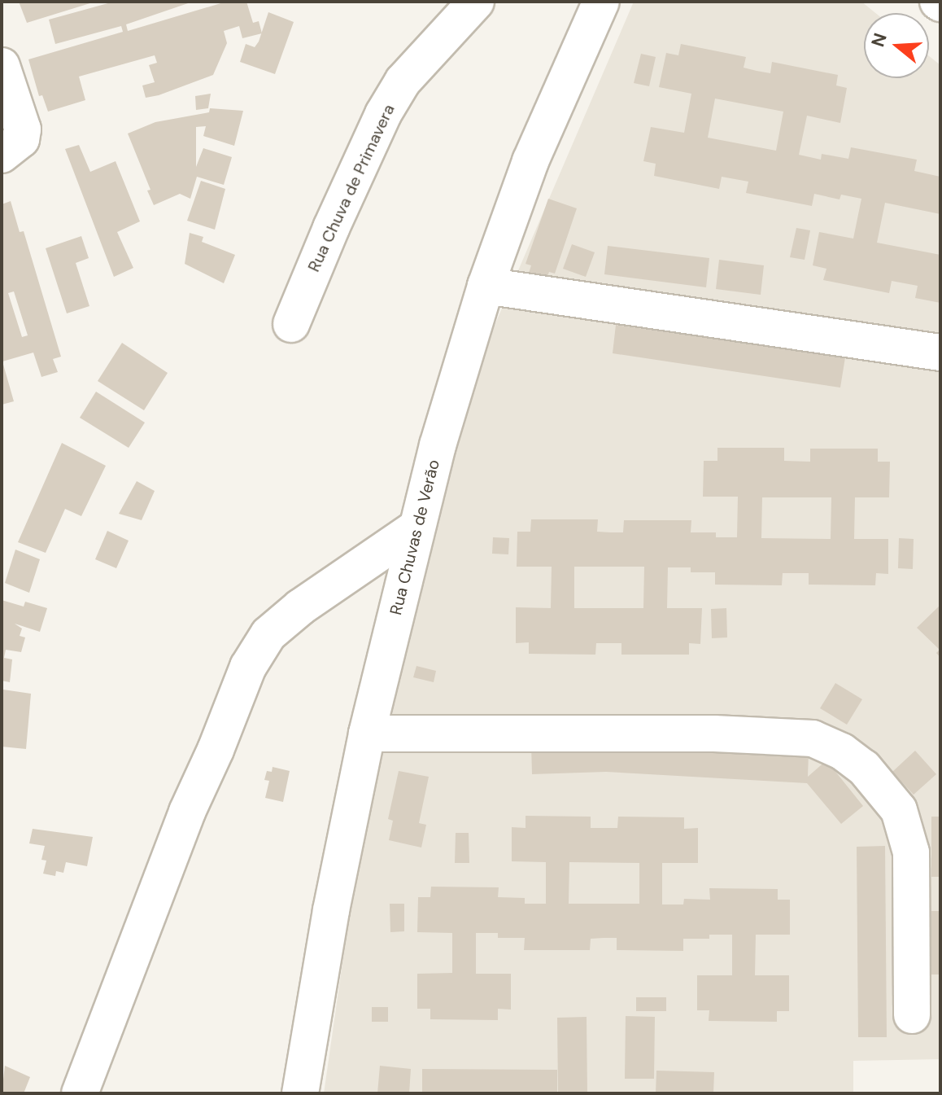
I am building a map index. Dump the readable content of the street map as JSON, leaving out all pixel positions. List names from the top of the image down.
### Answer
{
  "streets": {
    "street": ["Rua Chuva de Primavera", "Rua Chuvas de Verão"]
  },
  "north": "left"
}
